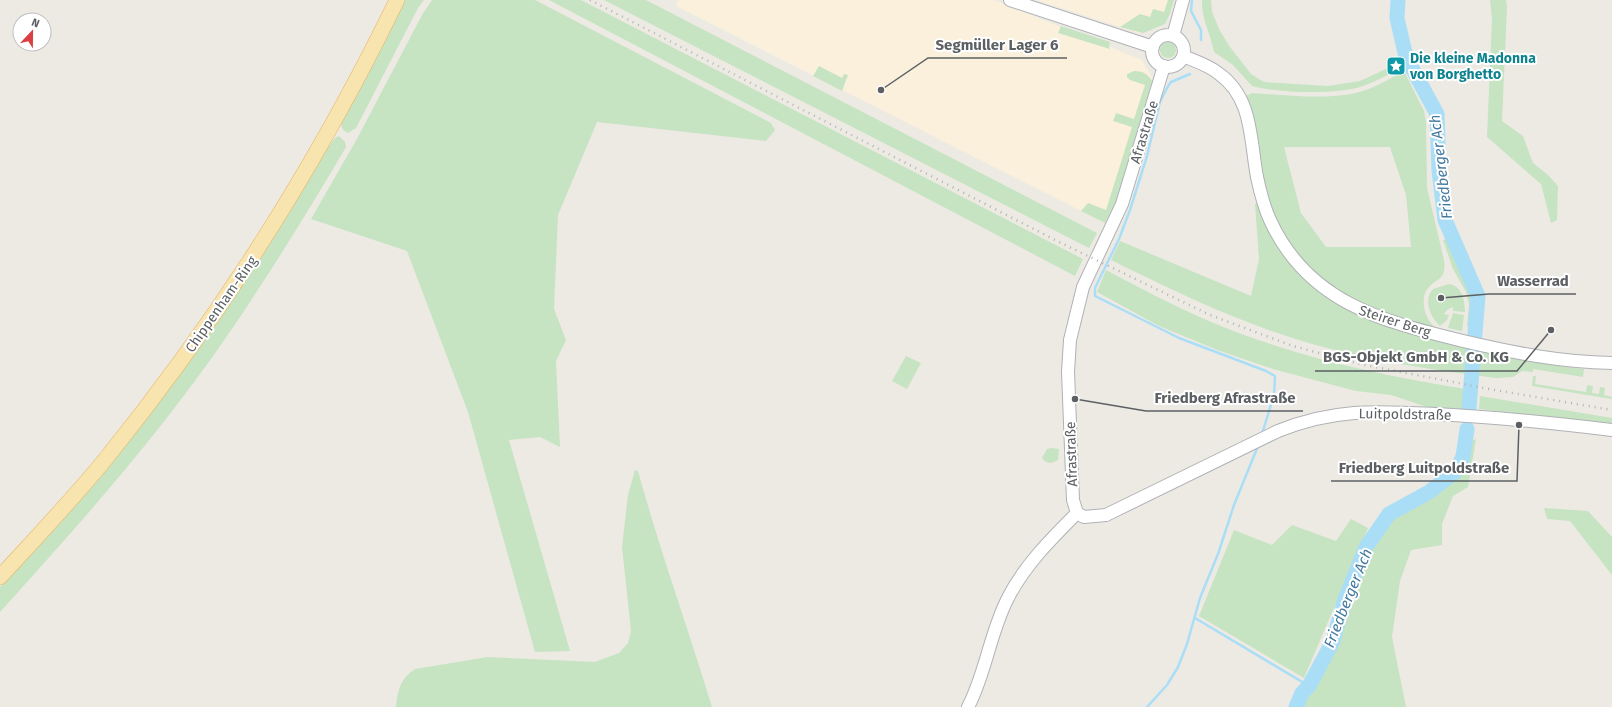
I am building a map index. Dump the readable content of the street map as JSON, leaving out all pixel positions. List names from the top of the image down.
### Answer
{
  "streets": {
    "main road": ["Chippenham-Ring"],
    "street": ["Afrastraße", "Steirer Berg", "Luitpoldstraße"]
  },
  "crossings": [
    ["Afrastraße", "Steirer Berg"],
    ["Afrastraße", "Luitpoldstraße"]
  ],
  "water": ["Friedberger Ach"],
  "places": {
    "place": ["Die kleine Madonna von Borghetto"],
    "other": [
      "Segmüller Lager 6",
      "Wasserrad",
      "BGS-Objekt GmbH & Co. KG",
      "Friedberg Afrastraße",
      "Friedberg Luitpoldstraße"
    ]
  },
  "north": "top"
}
